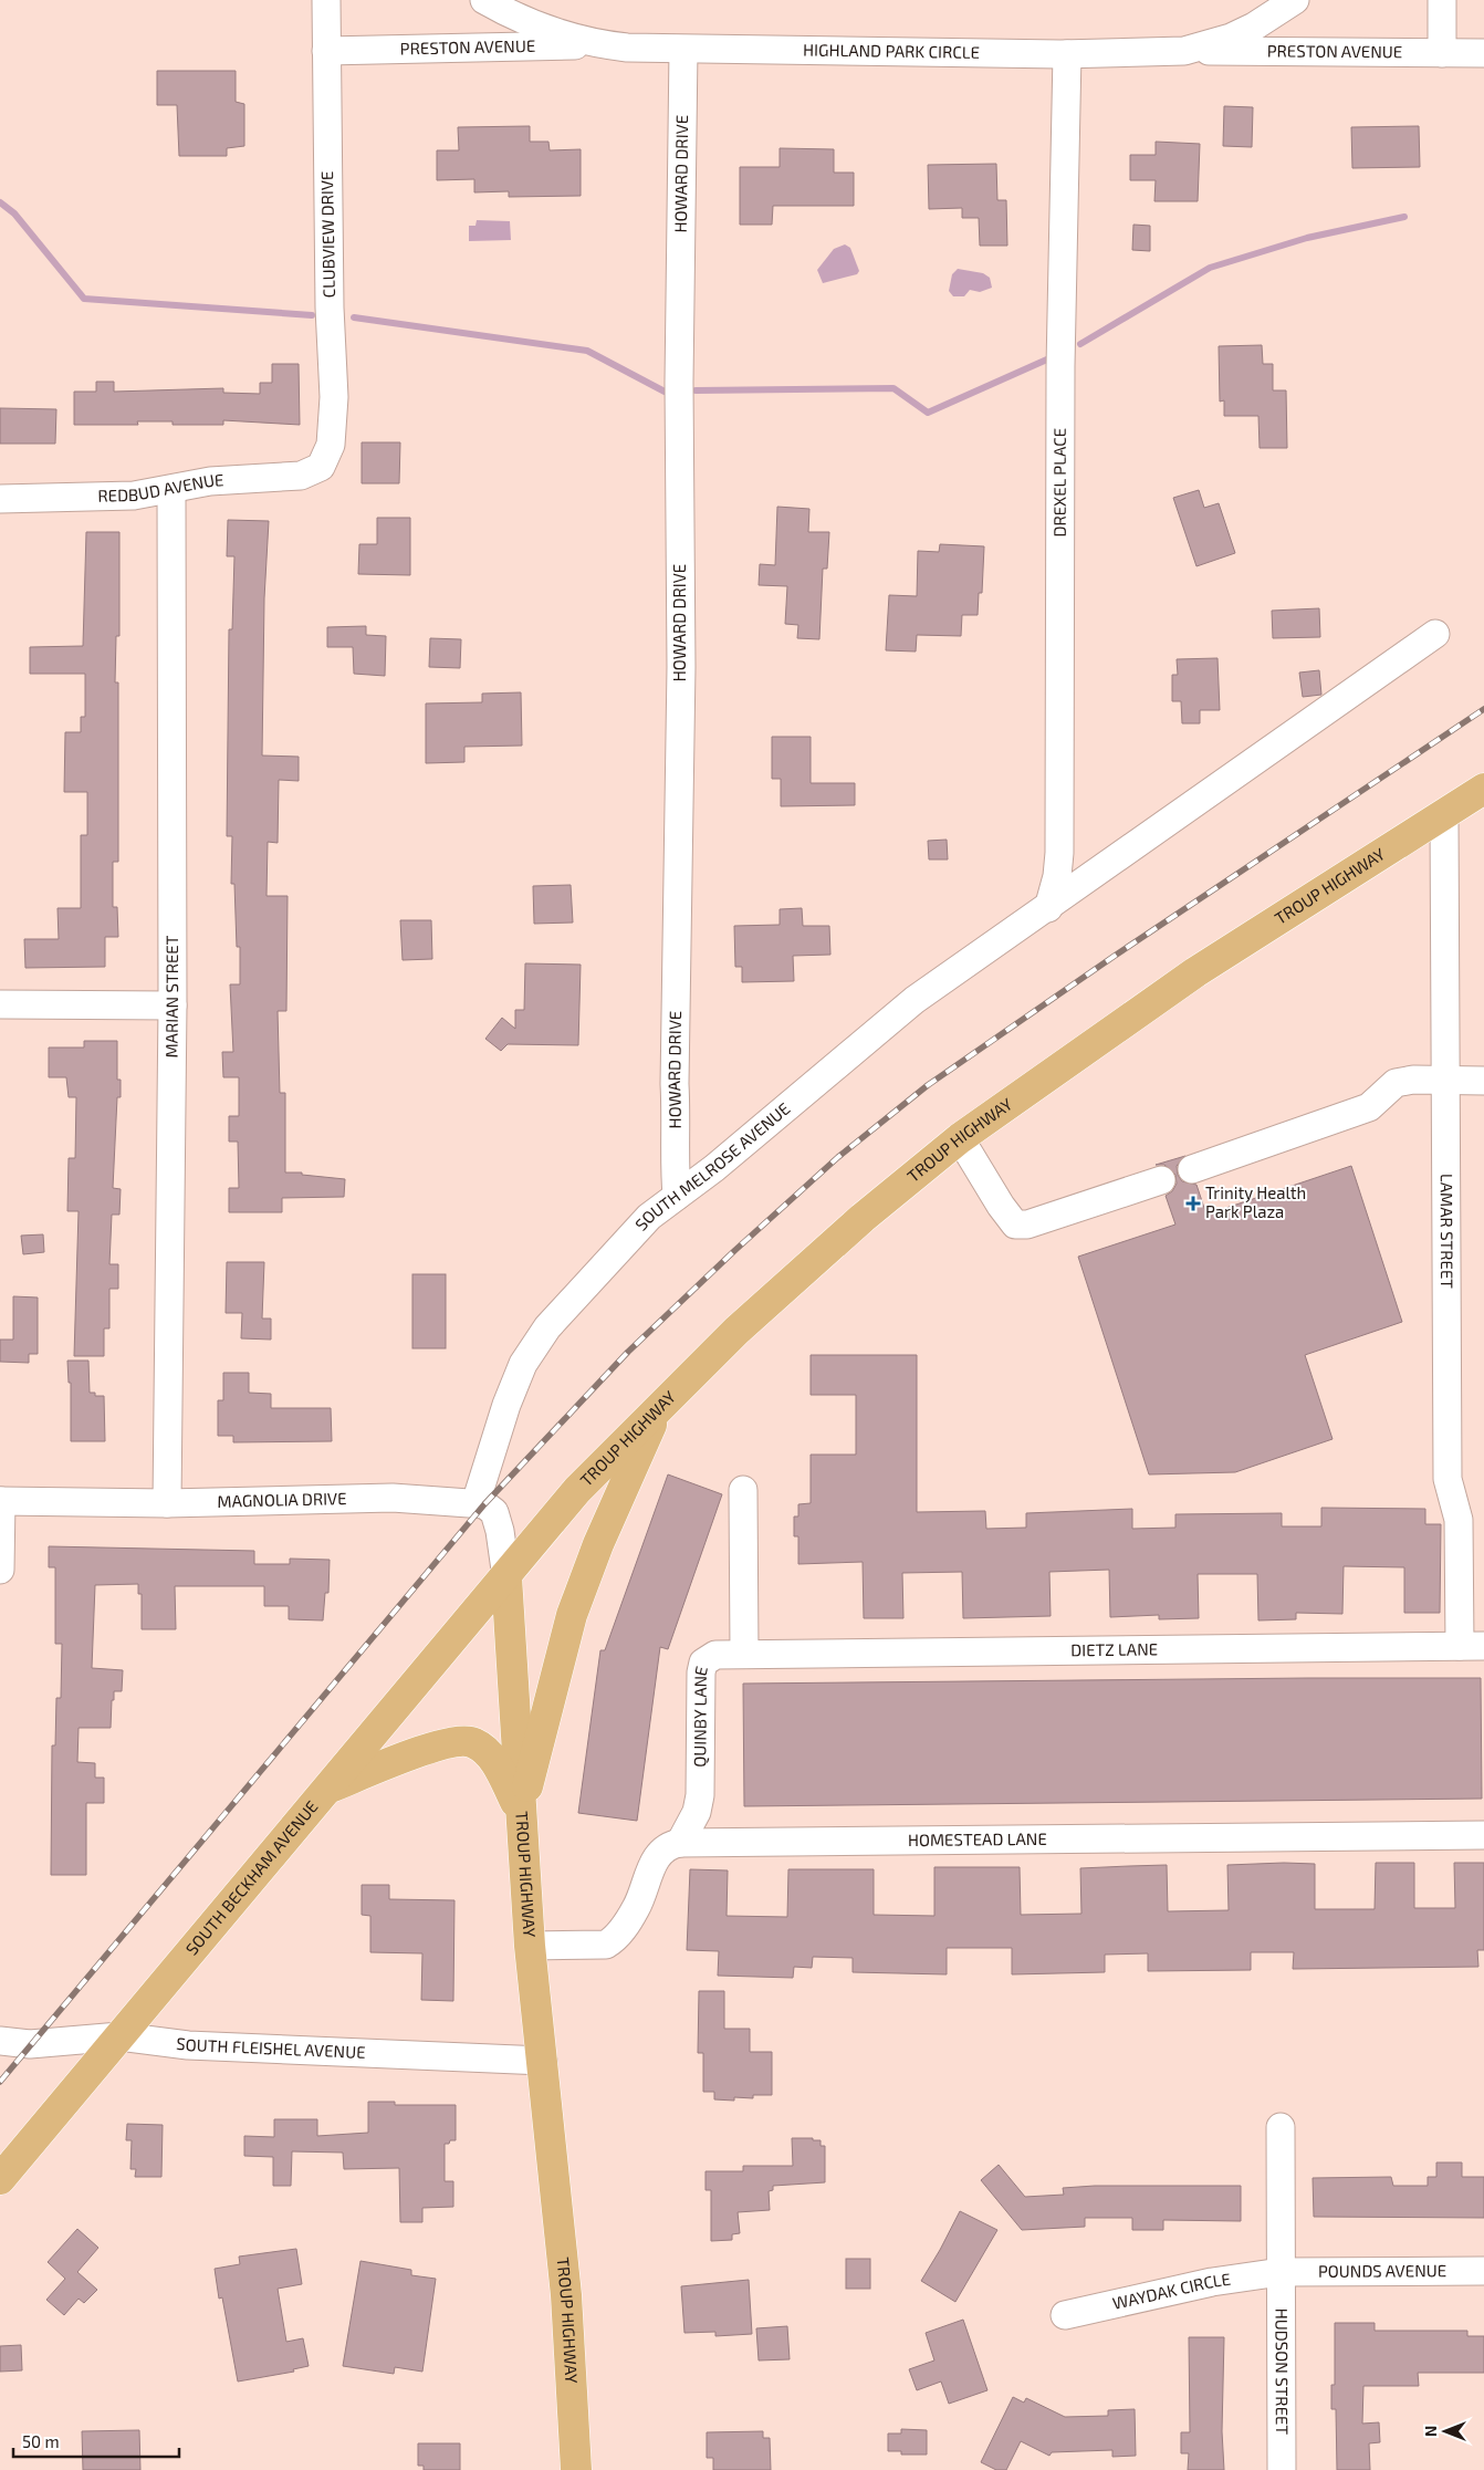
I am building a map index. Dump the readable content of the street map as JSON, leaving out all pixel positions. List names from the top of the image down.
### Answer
{
  "streets": {
    "main road": ["TROUP HIGHWAY", "SOUTH BECKHAM AVENUE"],
    "street": [
      "PRESTON AVENUE",
      "HIGHLAND PARK CIRCLE",
      "HOWARD DRIVE",
      "CLUBVIEW DRIVE",
      "DREXEL PLACE",
      "REDBUD AVENUE",
      "MARIAN STREET",
      "SOUTH MELROSE AVENUE",
      "LAMAR STREET",
      "MAGNOLIA DRIVE",
      "DIETZ LANE",
      "QUINBY LANE",
      "HOMESTEAD LANE",
      "SOUTH FLEISHEL AVENUE",
      "POUNDS AVENUE",
      "WAYDAK CIRCLE",
      "HUDSON STREET"
    ]
  },
  "crossings": [
    ["PRESTON AVENUE", "HIGHLAND PARK CIRCLE"],
    ["PRESTON AVENUE", "CLUBVIEW DRIVE"],
    ["HIGHLAND PARK CIRCLE", "HOWARD DRIVE"],
    ["HIGHLAND PARK CIRCLE", "DREXEL PLACE"],
    ["HOWARD DRIVE", "SOUTH MELROSE AVENUE"],
    ["CLUBVIEW DRIVE", "REDBUD AVENUE"],
    ["DREXEL PLACE", "SOUTH MELROSE AVENUE"],
    ["REDBUD AVENUE", "MARIAN STREET"],
    ["TROUP HIGHWAY", "LAMAR STREET"],
    ["TROUP HIGHWAY", "HOMESTEAD LANE"],
    ["TROUP HIGHWAY", "SOUTH BECKHAM AVENUE"],
    ["TROUP HIGHWAY", "SOUTH FLEISHEL AVENUE"],
    ["MARIAN STREET", "MAGNOLIA DRIVE"],
    ["SOUTH MELROSE AVENUE", "MAGNOLIA DRIVE"],
    ["LAMAR STREET", "DIETZ LANE"],
    ["DIETZ LANE", "QUINBY LANE"],
    ["QUINBY LANE", "HOMESTEAD LANE"],
    ["SOUTH BECKHAM AVENUE", "SOUTH FLEISHEL AVENUE"],
    ["POUNDS AVENUE", "WAYDAK CIRCLE"],
    ["POUNDS AVENUE", "HUDSON STREET"],
    ["WAYDAK CIRCLE", "HUDSON STREET"]
  ],
  "places": {
    "health": ["Trinity Health Park Plaza"]
  },
  "scale_bar": "50 m",
  "north": "left"
}
